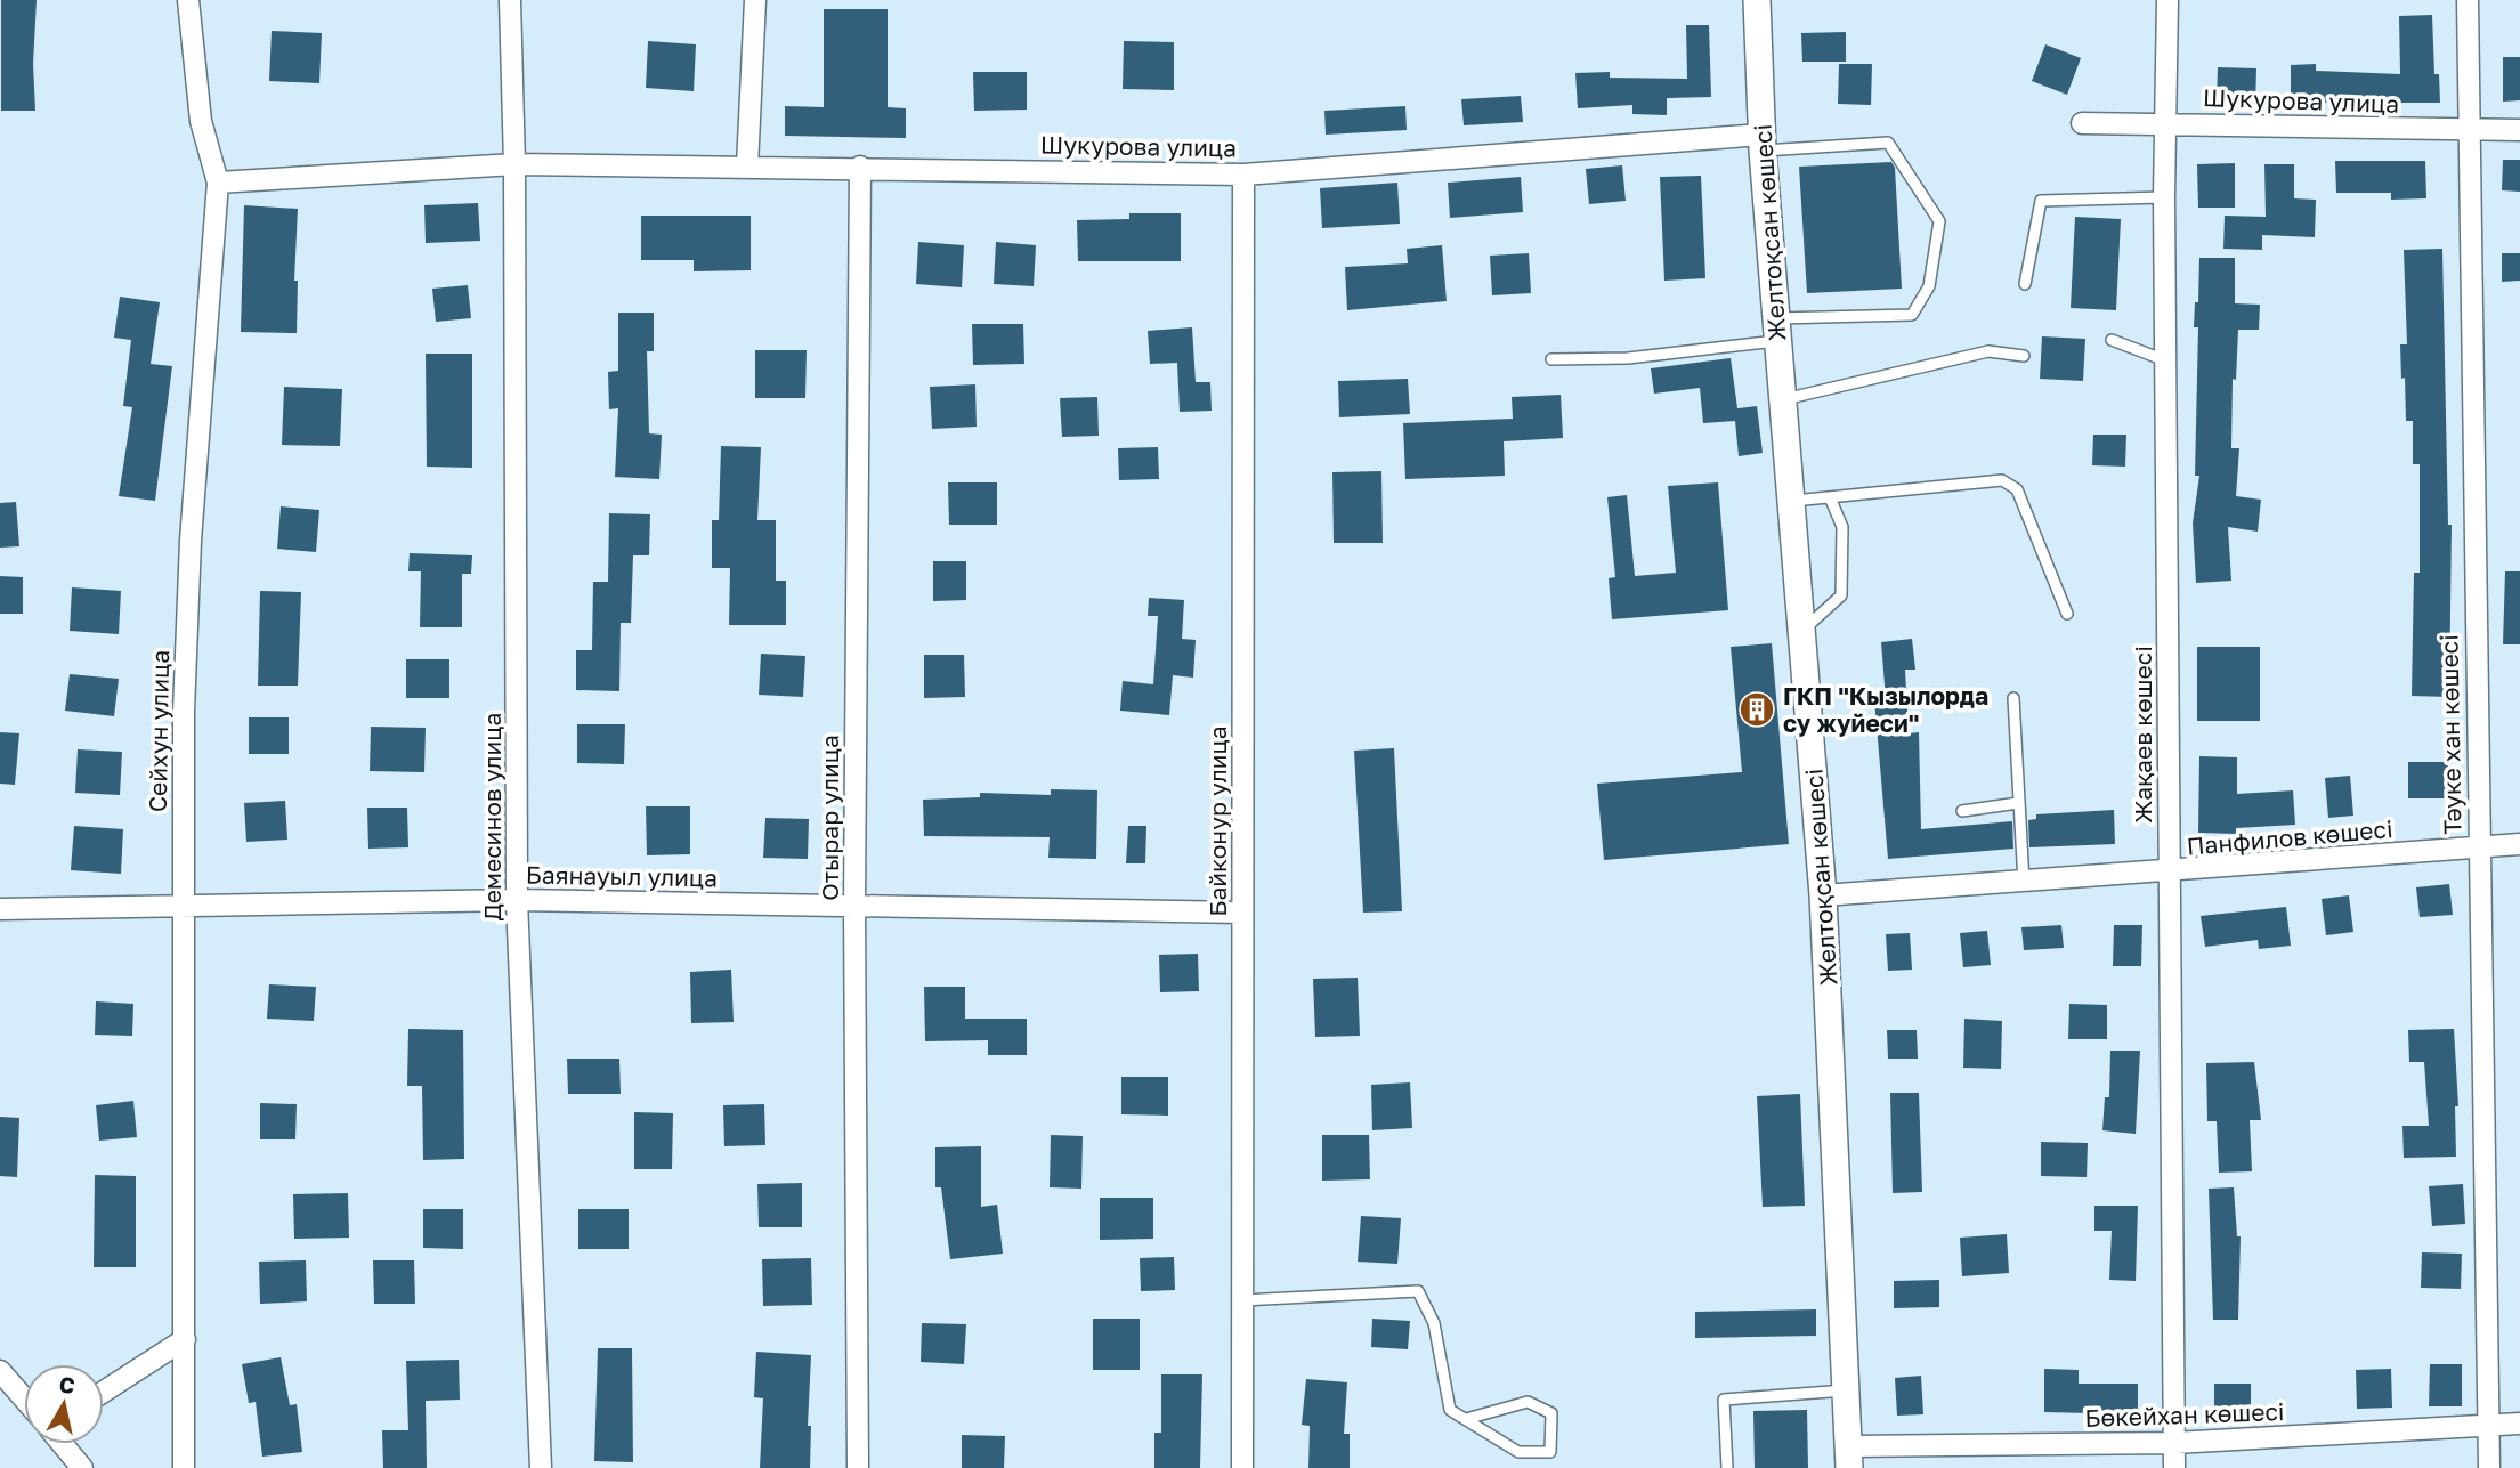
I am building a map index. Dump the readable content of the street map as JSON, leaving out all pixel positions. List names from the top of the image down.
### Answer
{
  "streets": {
    "street": [
      "Шукурова улица",
      "Желтоқсан көшесі",
      "Сейхун улица",
      "Жақаев көшесі",
      "Тәуке хан көшесі",
      "Демесинов улица",
      "Отырар улица",
      "Байконур улица",
      "Панфилов көшесі",
      "Баянауыл улица",
      "Бөкейхан көшесі"
    ]
  },
  "crossings": [
    ["Шукурова улица", "Желтоқсан көшесі"],
    ["Шукурова улица", "Сейхун улица"],
    ["Шукурова улица", "Жақаев көшесі"],
    ["Шукурова улица", "Тәуке хан көшесі"],
    ["Шукурова улица", "Демесинов улица"],
    ["Шукурова улица", "Отырар улица"],
    ["Шукурова улица", "Байконур улица"],
    ["Желтоқсан көшесі", "Панфилов көшесі"],
    ["Желтоқсан көшесі", "Бөкейхан көшесі"],
    ["Сейхун улица", "Баянауыл улица"],
    ["Жақаев көшесі", "Панфилов көшесі"],
    ["Жақаев көшесі", "Бөкейхан көшесі"],
    ["Тәуке хан көшесі", "Панфилов көшесі"],
    ["Тәуке хан көшесі", "Бөкейхан көшесі"],
    ["Демесинов улица", "Баянауыл улица"],
    ["Отырар улица", "Баянауыл улица"],
    ["Байконур улица", "Баянауыл улица"]
  ],
  "places": {
    "building": ["ГКП \"Кызылорда су жуйеси\""]
  },
  "north": "top"
}
